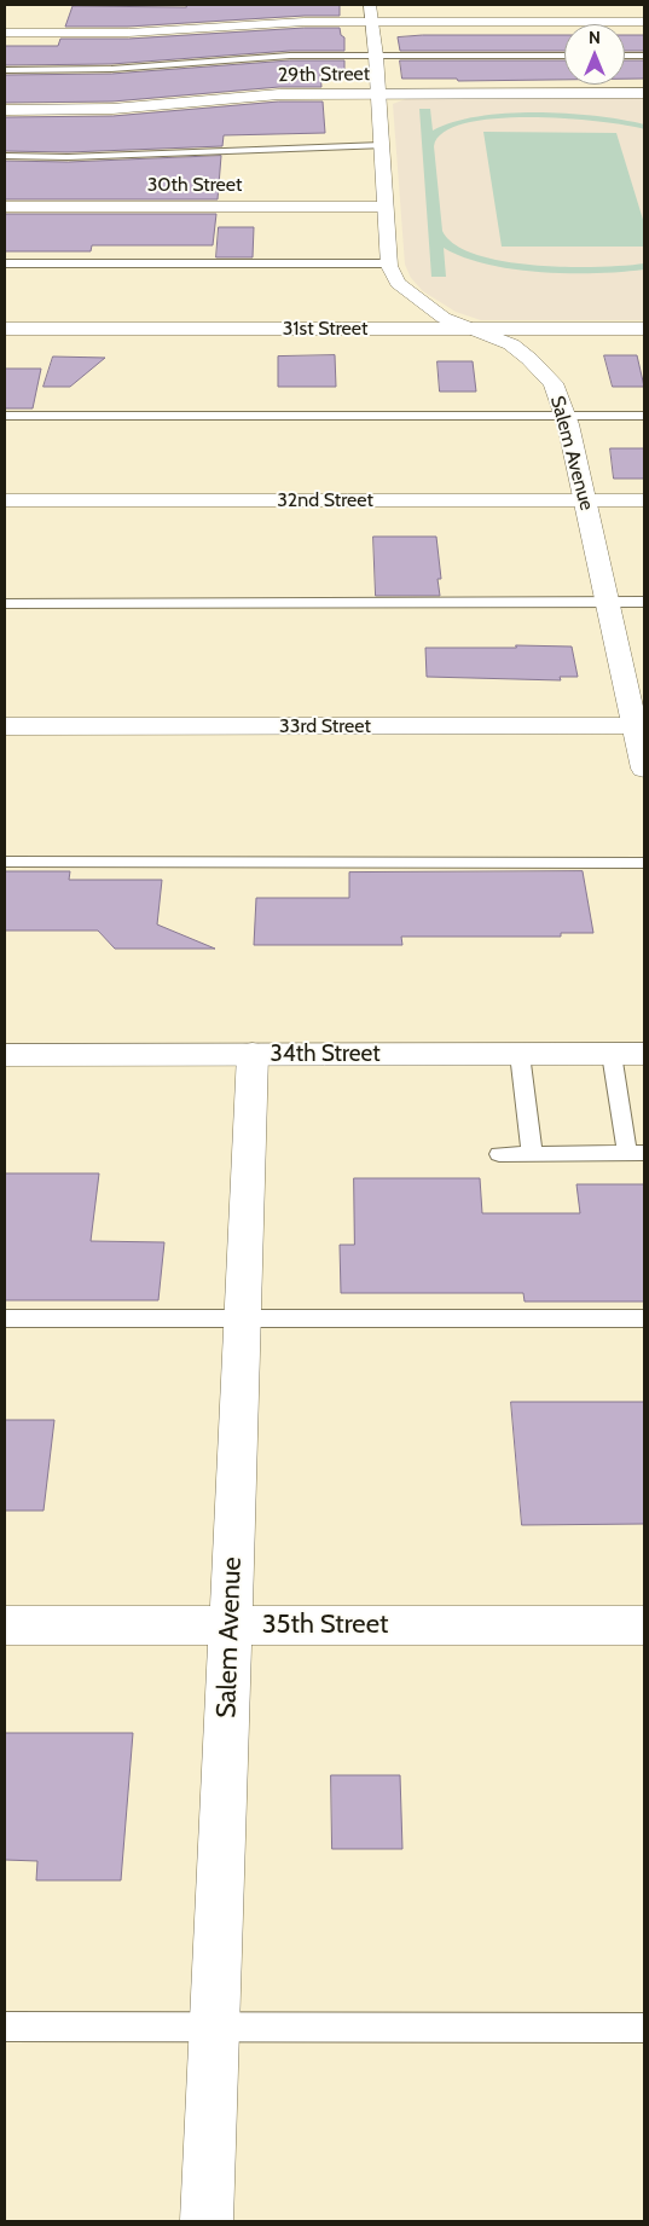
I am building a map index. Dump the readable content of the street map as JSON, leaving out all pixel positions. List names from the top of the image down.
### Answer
{
  "streets": {
    "street": [
      "29th Street",
      "30th Street",
      "31st Street",
      "Salem Avenue",
      "32nd Street",
      "33rd Street",
      "34th Street",
      "35th Street"
    ]
  },
  "crossings": [
    ["29th Street", "Salem Avenue"],
    ["30th Street", "Salem Avenue"],
    ["31st Street", "Salem Avenue"],
    ["Salem Avenue", "32nd Street"],
    ["Salem Avenue", "33rd Street"],
    ["Salem Avenue", "34th Street"],
    ["Salem Avenue", "35th Street"]
  ],
  "north": "top"
}
